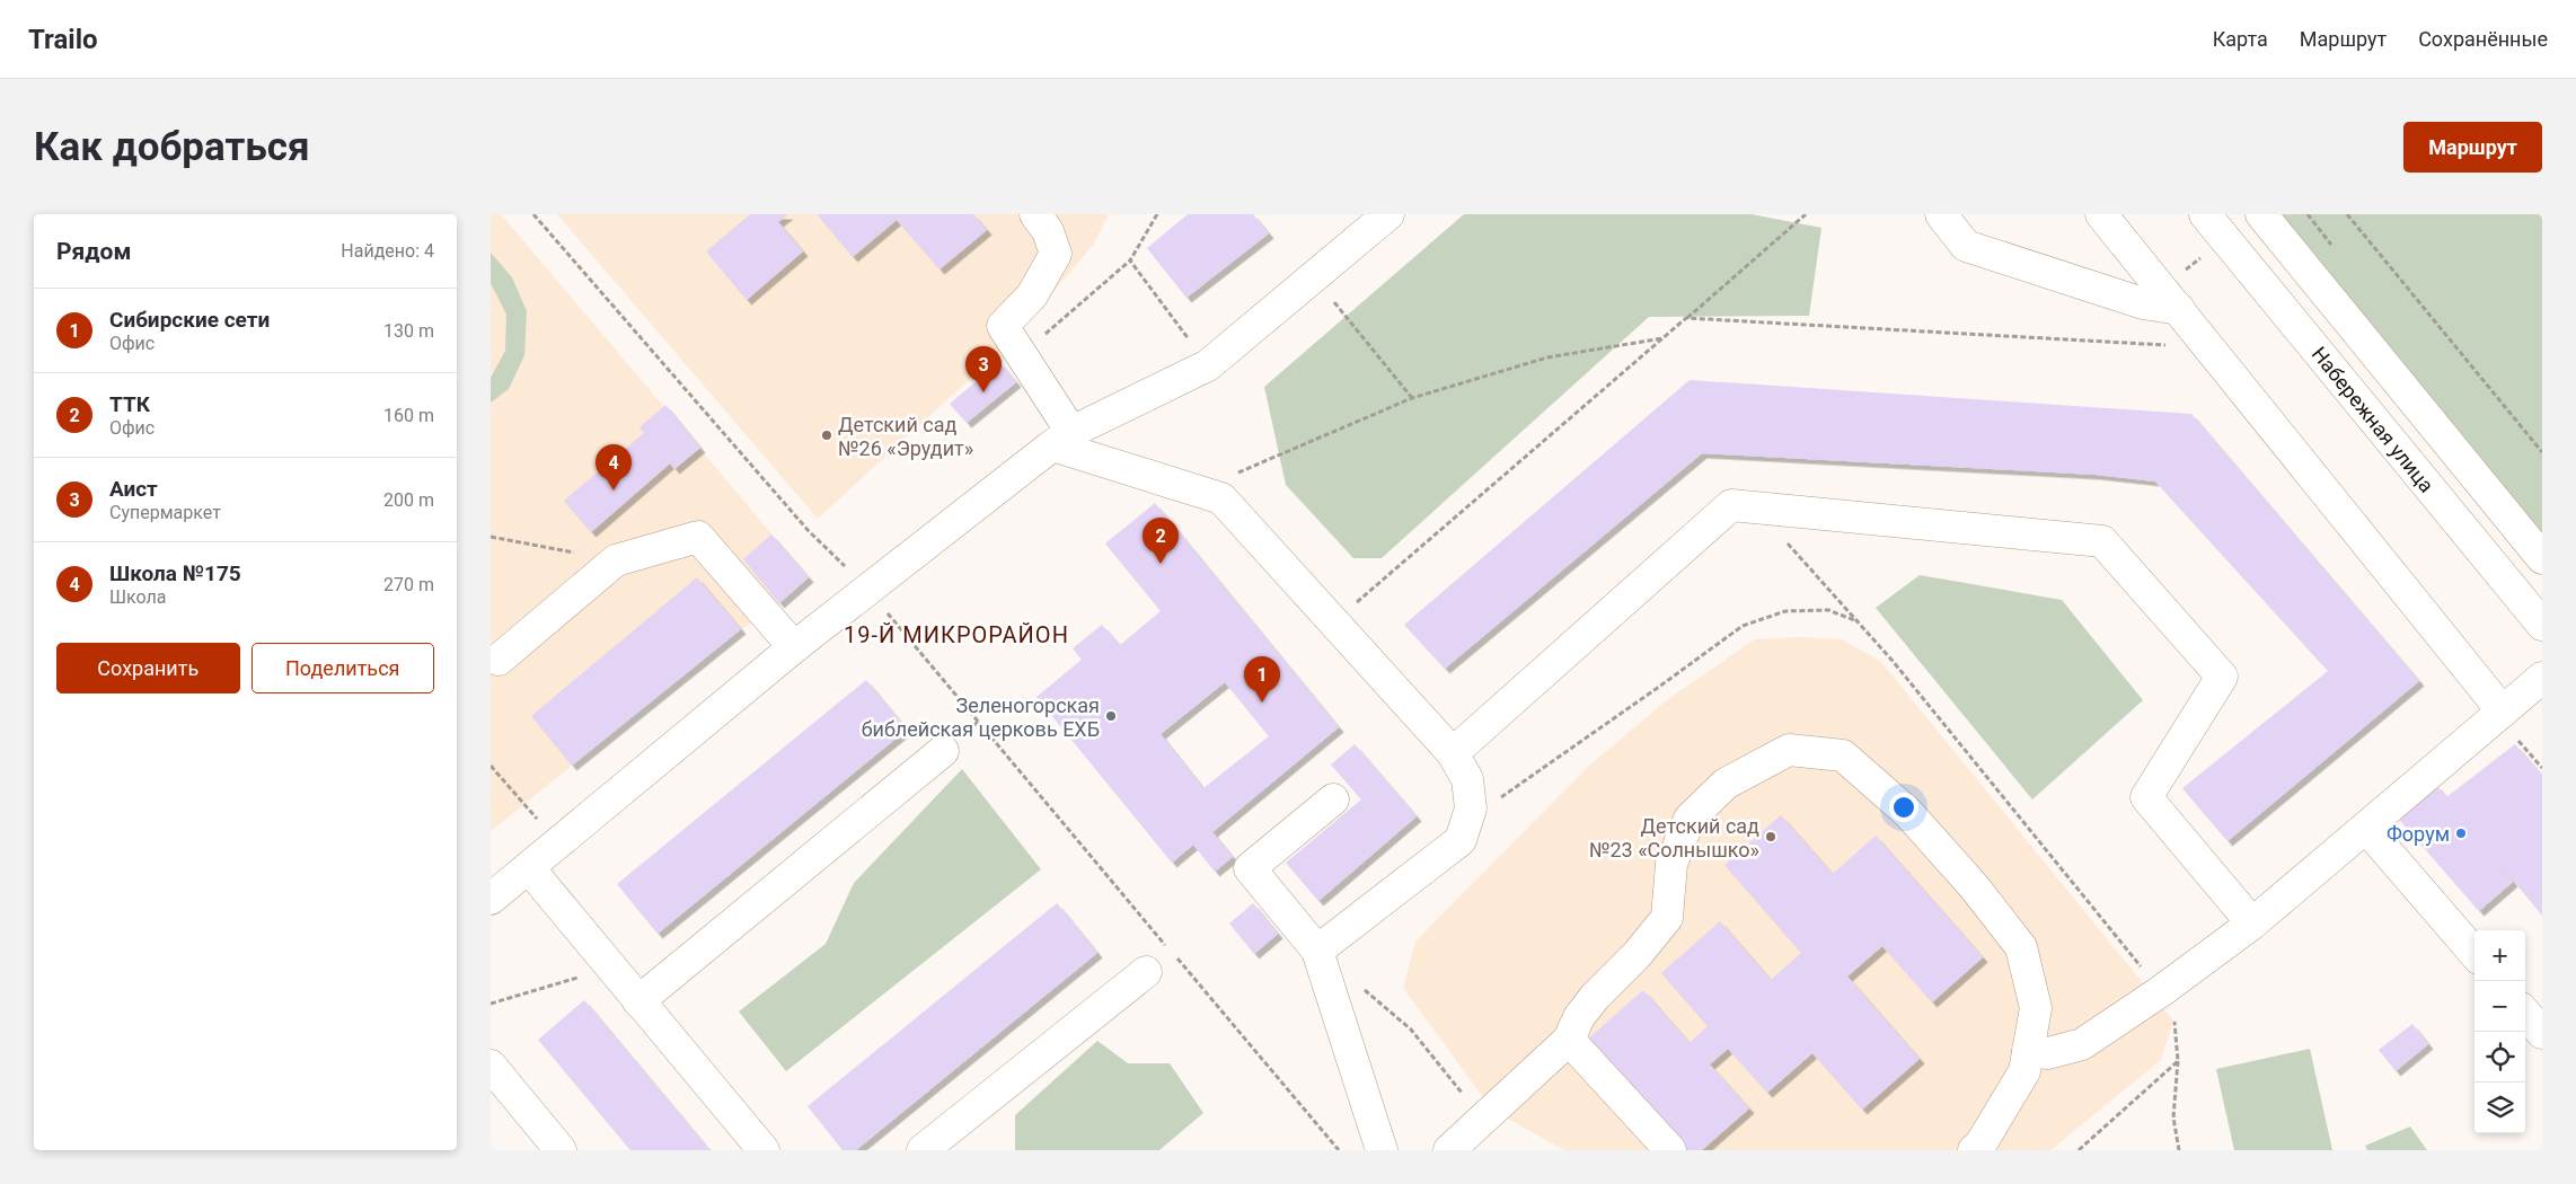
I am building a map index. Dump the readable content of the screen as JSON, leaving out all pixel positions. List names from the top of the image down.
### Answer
{
  "streets": {
    "main road": ["Набережная улица"]
  },
  "districts": ["19-Й МИКРОРАЙОН"],
  "places": [
    "Детский сад №26 «Эрудит»",
    "Зеленогорская библейская церковь ЕХБ",
    "Форум",
    "Детский сад №23 «Солнышко»"
  ],
  "page": {
    "header": "Trailo",
    "nav": ["Карта", "Маршрут", "Сохранённые"],
    "buttons": [
      "Маршрут",
      ["Сохранить", "Поделиться"]
    ],
    "title": "Как добраться",
    "heading": ["Рядом", "Найдено: 4"],
    "list": [
      {
        "mark": "1",
        "name": "Сибирские сети",
        "note": "Офис",
        "value": "130 m"
      },
      {
        "mark": "2",
        "name": "ТТК",
        "note": "Офис",
        "value": "160 m"
      },
      {
        "mark": "3",
        "name": "Аист",
        "note": "Супермаркет",
        "value": "200 m"
      },
      {
        "mark": "4",
        "name": "Школа №175",
        "note": "Школа",
        "value": "270 m"
      }
    ],
    "pins": [
      "3",
      "4",
      "2",
      "1"
    ],
    "map_buttons": ["+", "−"]
  }
}
